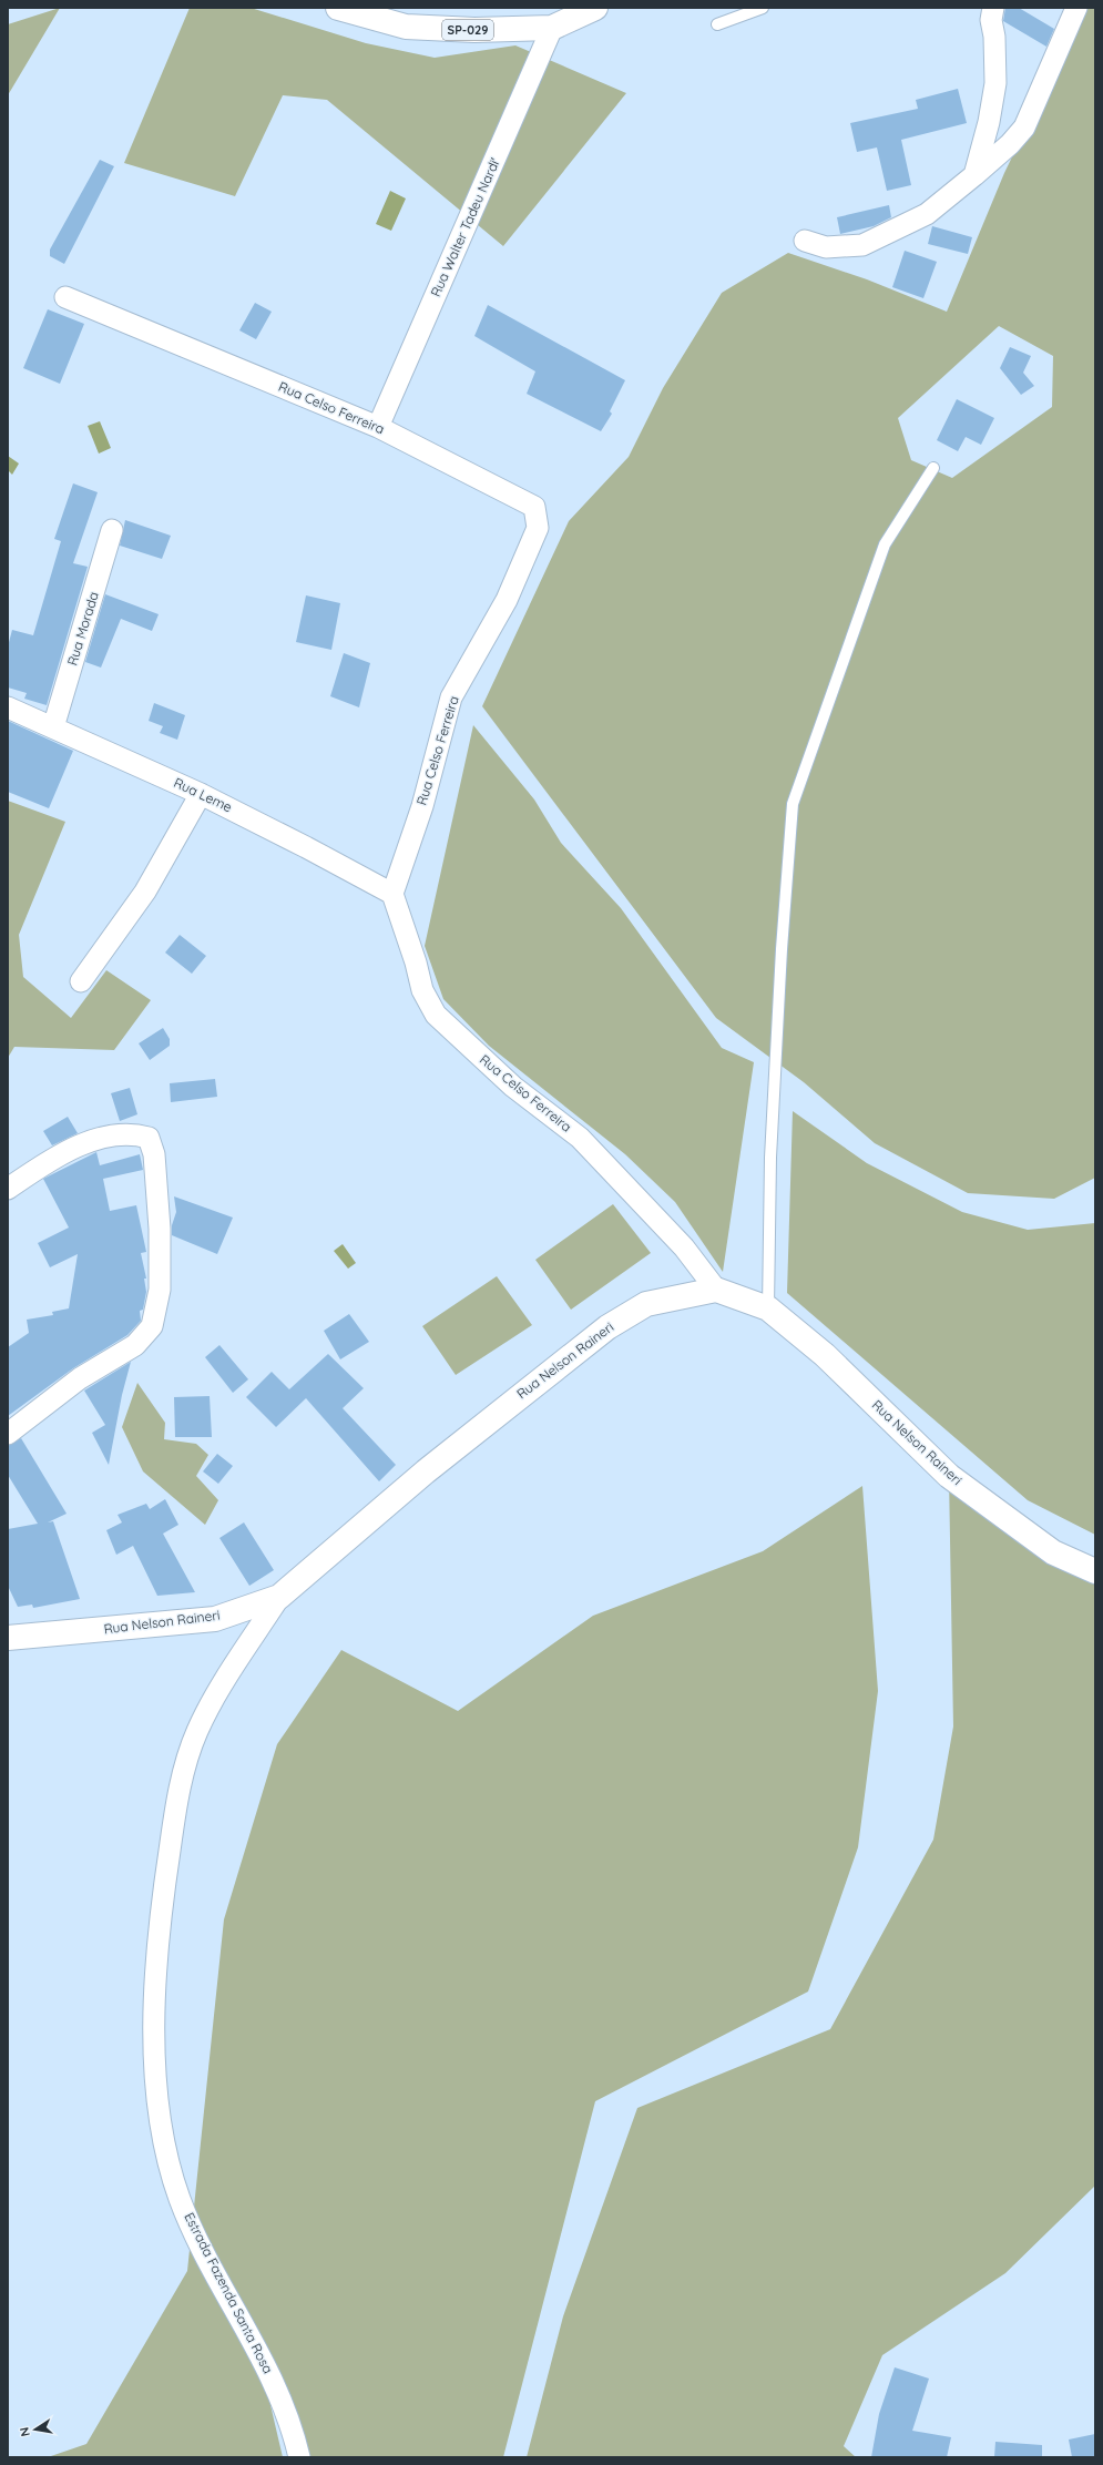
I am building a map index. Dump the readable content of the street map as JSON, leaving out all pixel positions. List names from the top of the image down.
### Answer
{
  "streets": {
    "main road": ["SP-029", "Rua Nelson Raineri"],
    "street": [
      "Rua Walter Tadeu Nardi'",
      "Rua Celso Ferreira",
      "Rua Morada",
      "Rua Leme",
      "Estrada Fazenda Santa Rosa"
    ]
  },
  "crossings": [
    ["SP-029", "Rua Walter Tadeu Nardi'"],
    ["Rua Walter Tadeu Nardi'", "Rua Celso Ferreira"],
    ["Rua Celso Ferreira", "Rua Leme"],
    ["Rua Celso Ferreira", "Rua Nelson Raineri"],
    ["Rua Morada", "Rua Leme"],
    ["Rua Nelson Raineri", "Estrada Fazenda Santa Rosa"]
  ],
  "north": "left"
}
